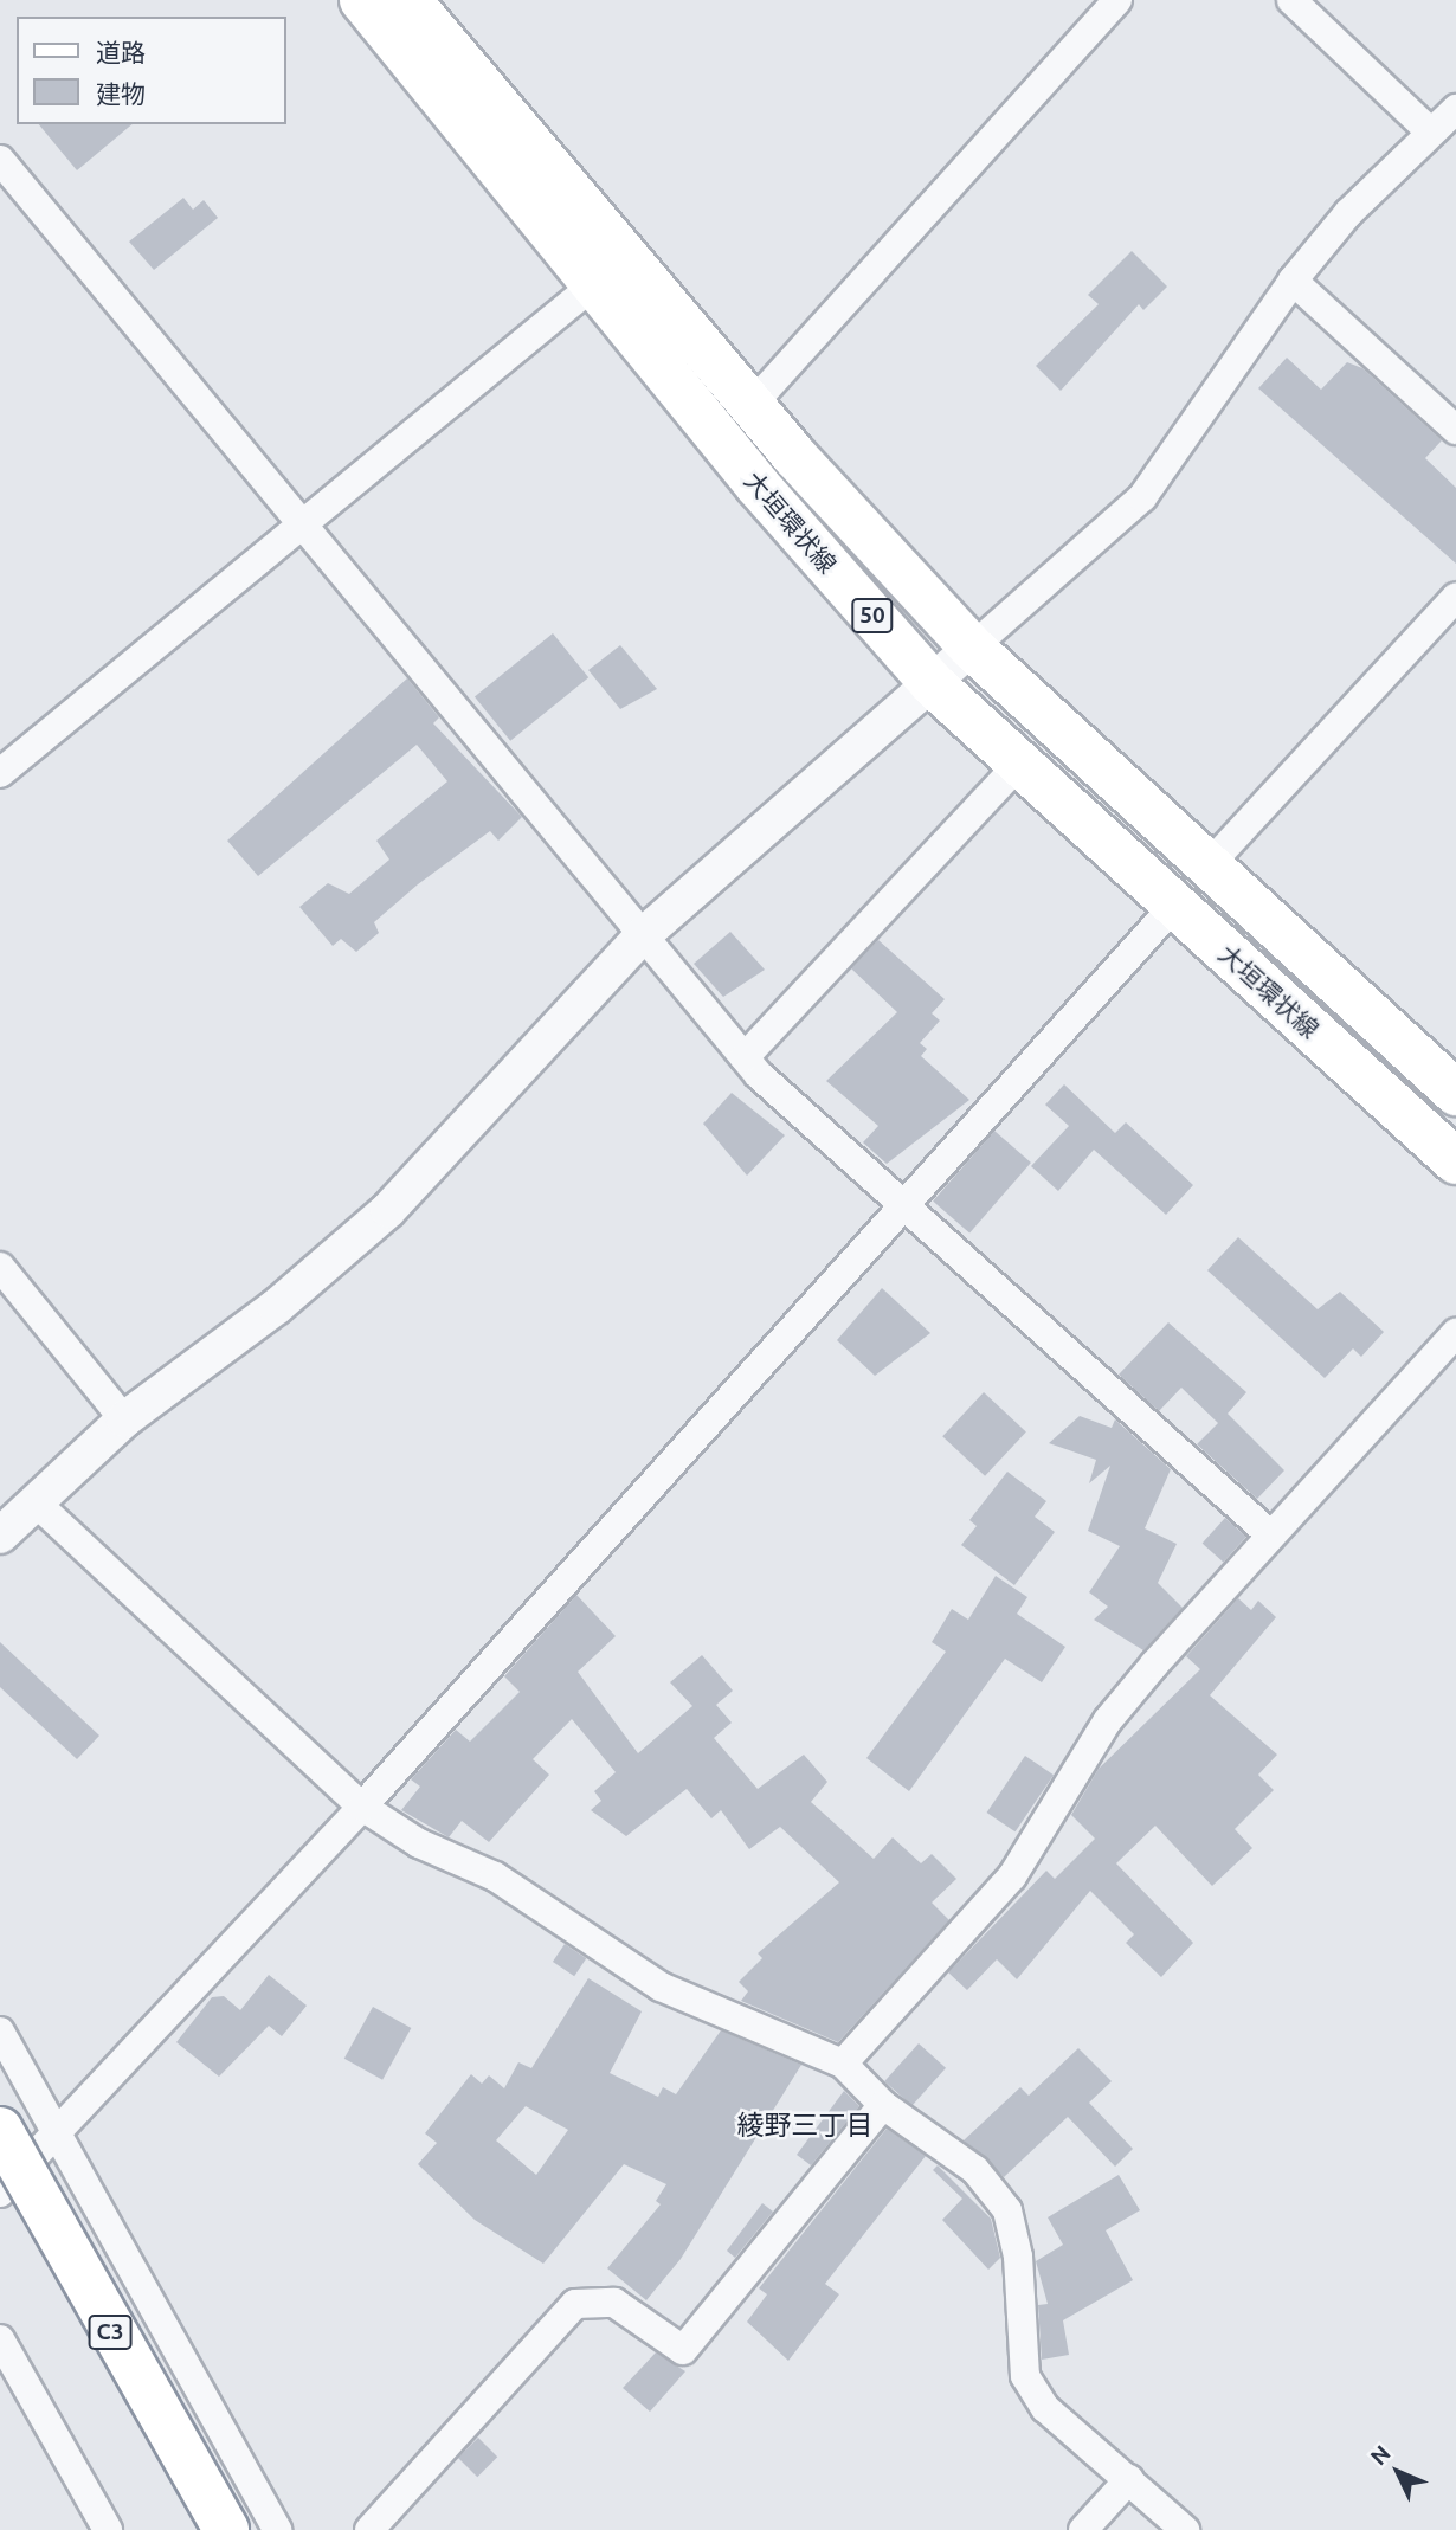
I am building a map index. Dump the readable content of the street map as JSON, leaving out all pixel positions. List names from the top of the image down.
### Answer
{
  "streets": {
    "main road": ["大垣環状線", "50", "C3"]
  },
  "districts": ["綾野三丁目"],
  "legend": ["道路", "建物"],
  "north": "top left"
}
